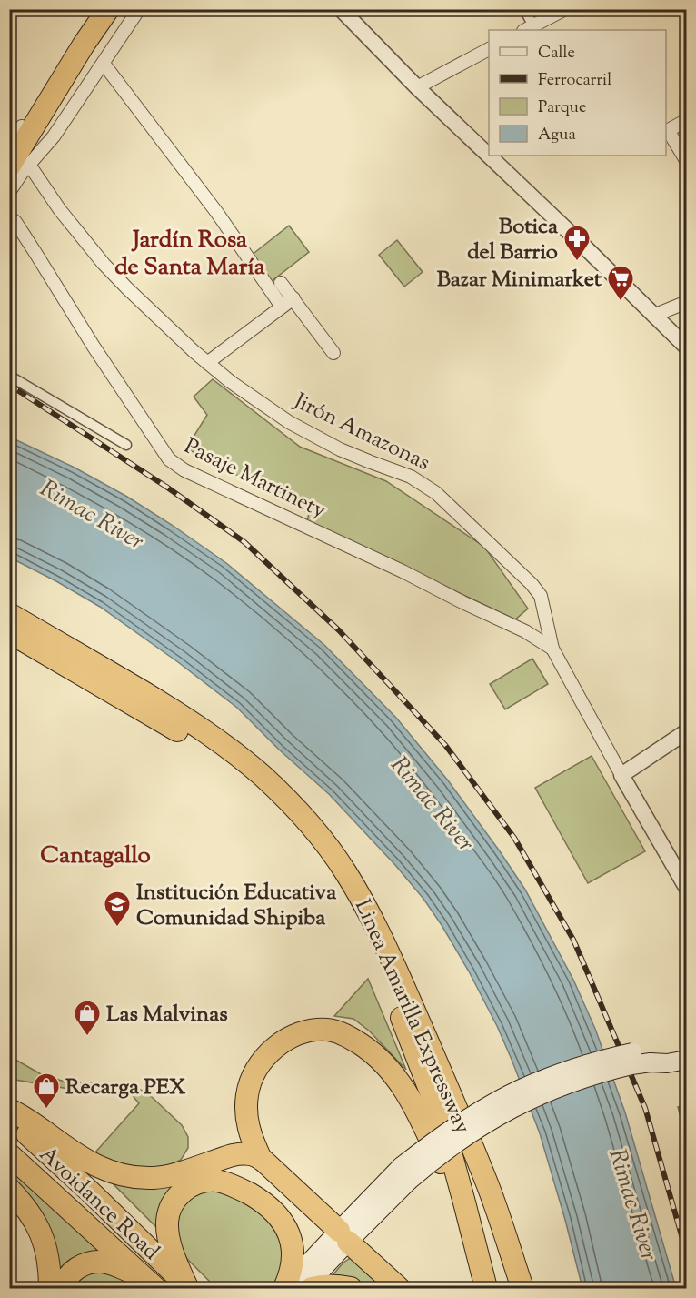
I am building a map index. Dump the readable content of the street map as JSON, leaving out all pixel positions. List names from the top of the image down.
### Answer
{
  "streets": {
    "highway": ["Linea Amarilla Expressway", "Avoidance Road"],
    "street": ["Jirón Amazonas", "Pasaje Martinety"]
  },
  "crossings": [
    ["Jirón Amazonas", "Pasaje Martinety"]
  ],
  "districts": ["Jardín Rosa de Santa María", "Cantagallo"],
  "water": ["Rimac River"],
  "places": {
    "pharmacy": ["Botica del Barrio"],
    "supermarket": ["Bazar Minimarket"],
    "school or university": ["Institución Educativa Comunidad Shipiba"],
    "shop": ["Las Malvinas", "Recarga PEX"]
  },
  "legend": [
    "Calle",
    "Ferrocarril",
    "Parque",
    "Agua"
  ]
}
